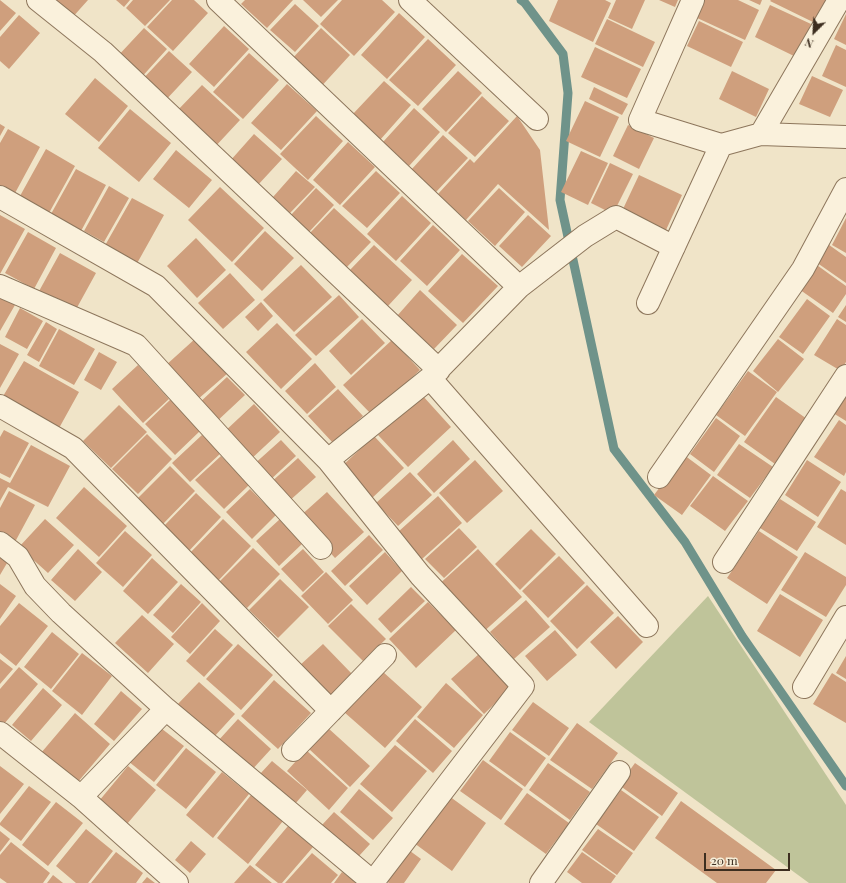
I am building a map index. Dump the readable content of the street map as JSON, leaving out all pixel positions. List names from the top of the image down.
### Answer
{
  "scale_bar": "20 m",
  "north": "bottom left"
}
